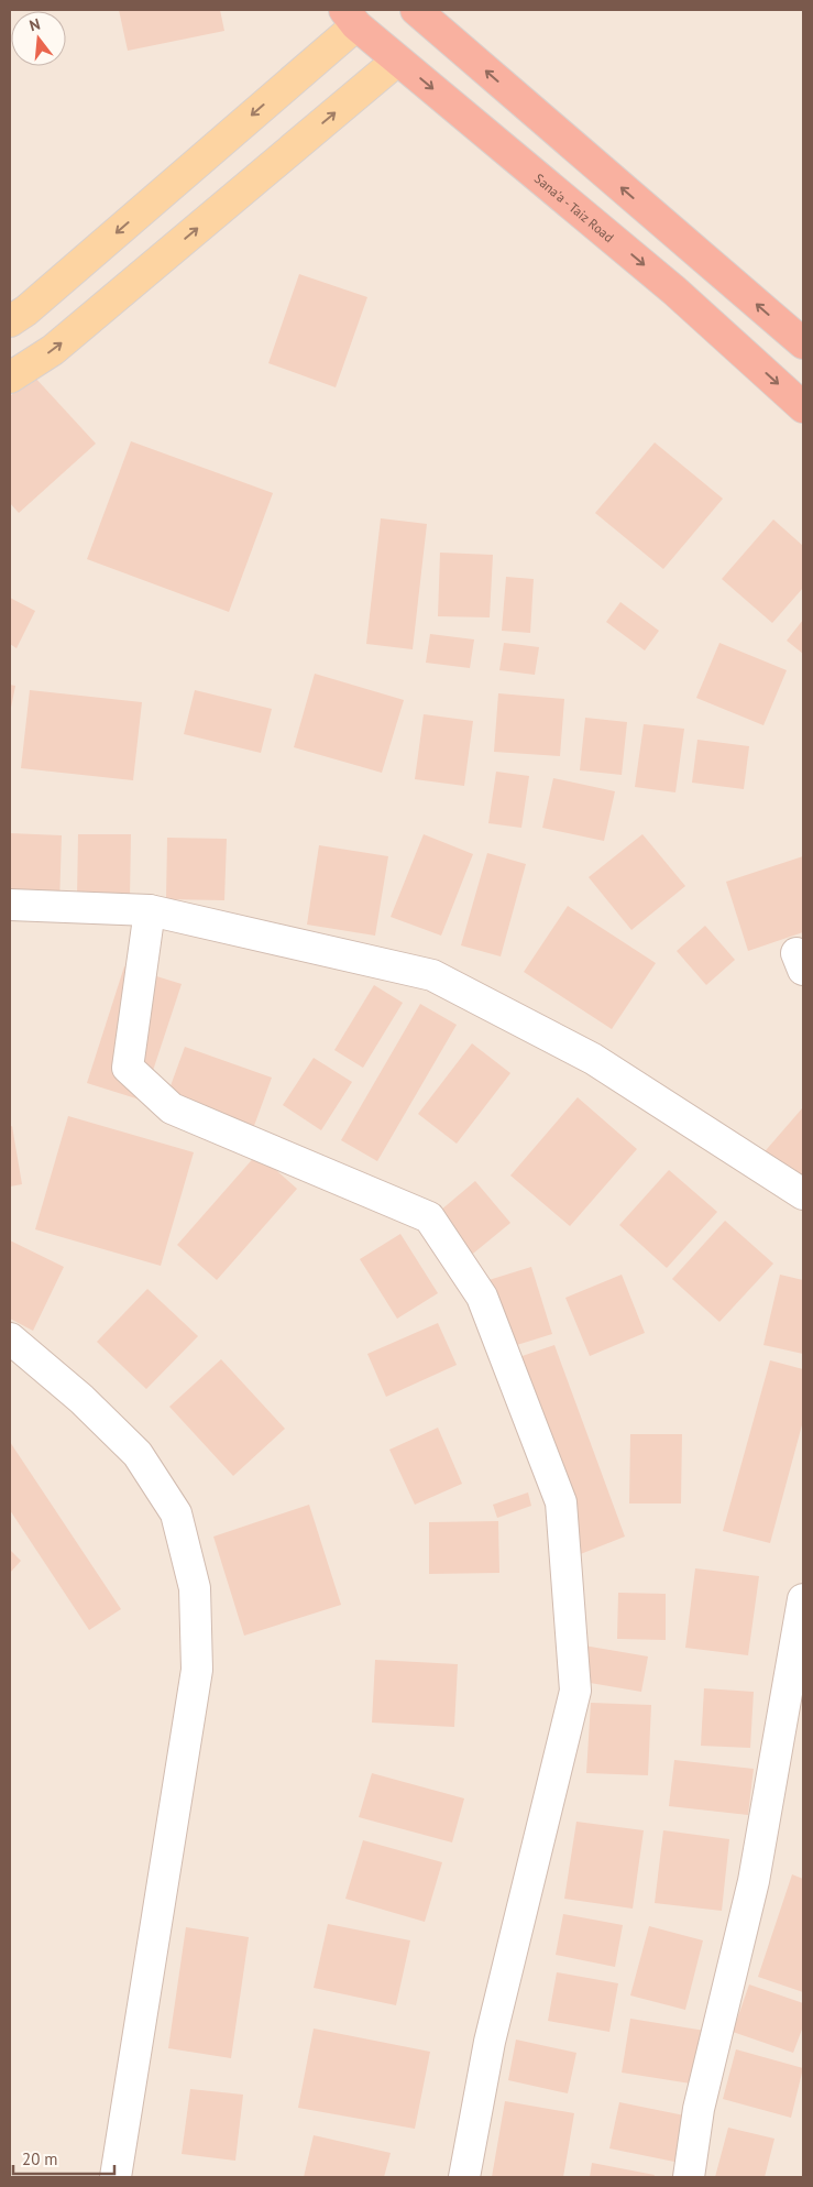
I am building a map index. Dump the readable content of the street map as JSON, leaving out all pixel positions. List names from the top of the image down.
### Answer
{
  "streets": {
    "highway": ["Sana'a - Taiz Road"]
  },
  "scale_bar": "20 m",
  "north": "top"
}
